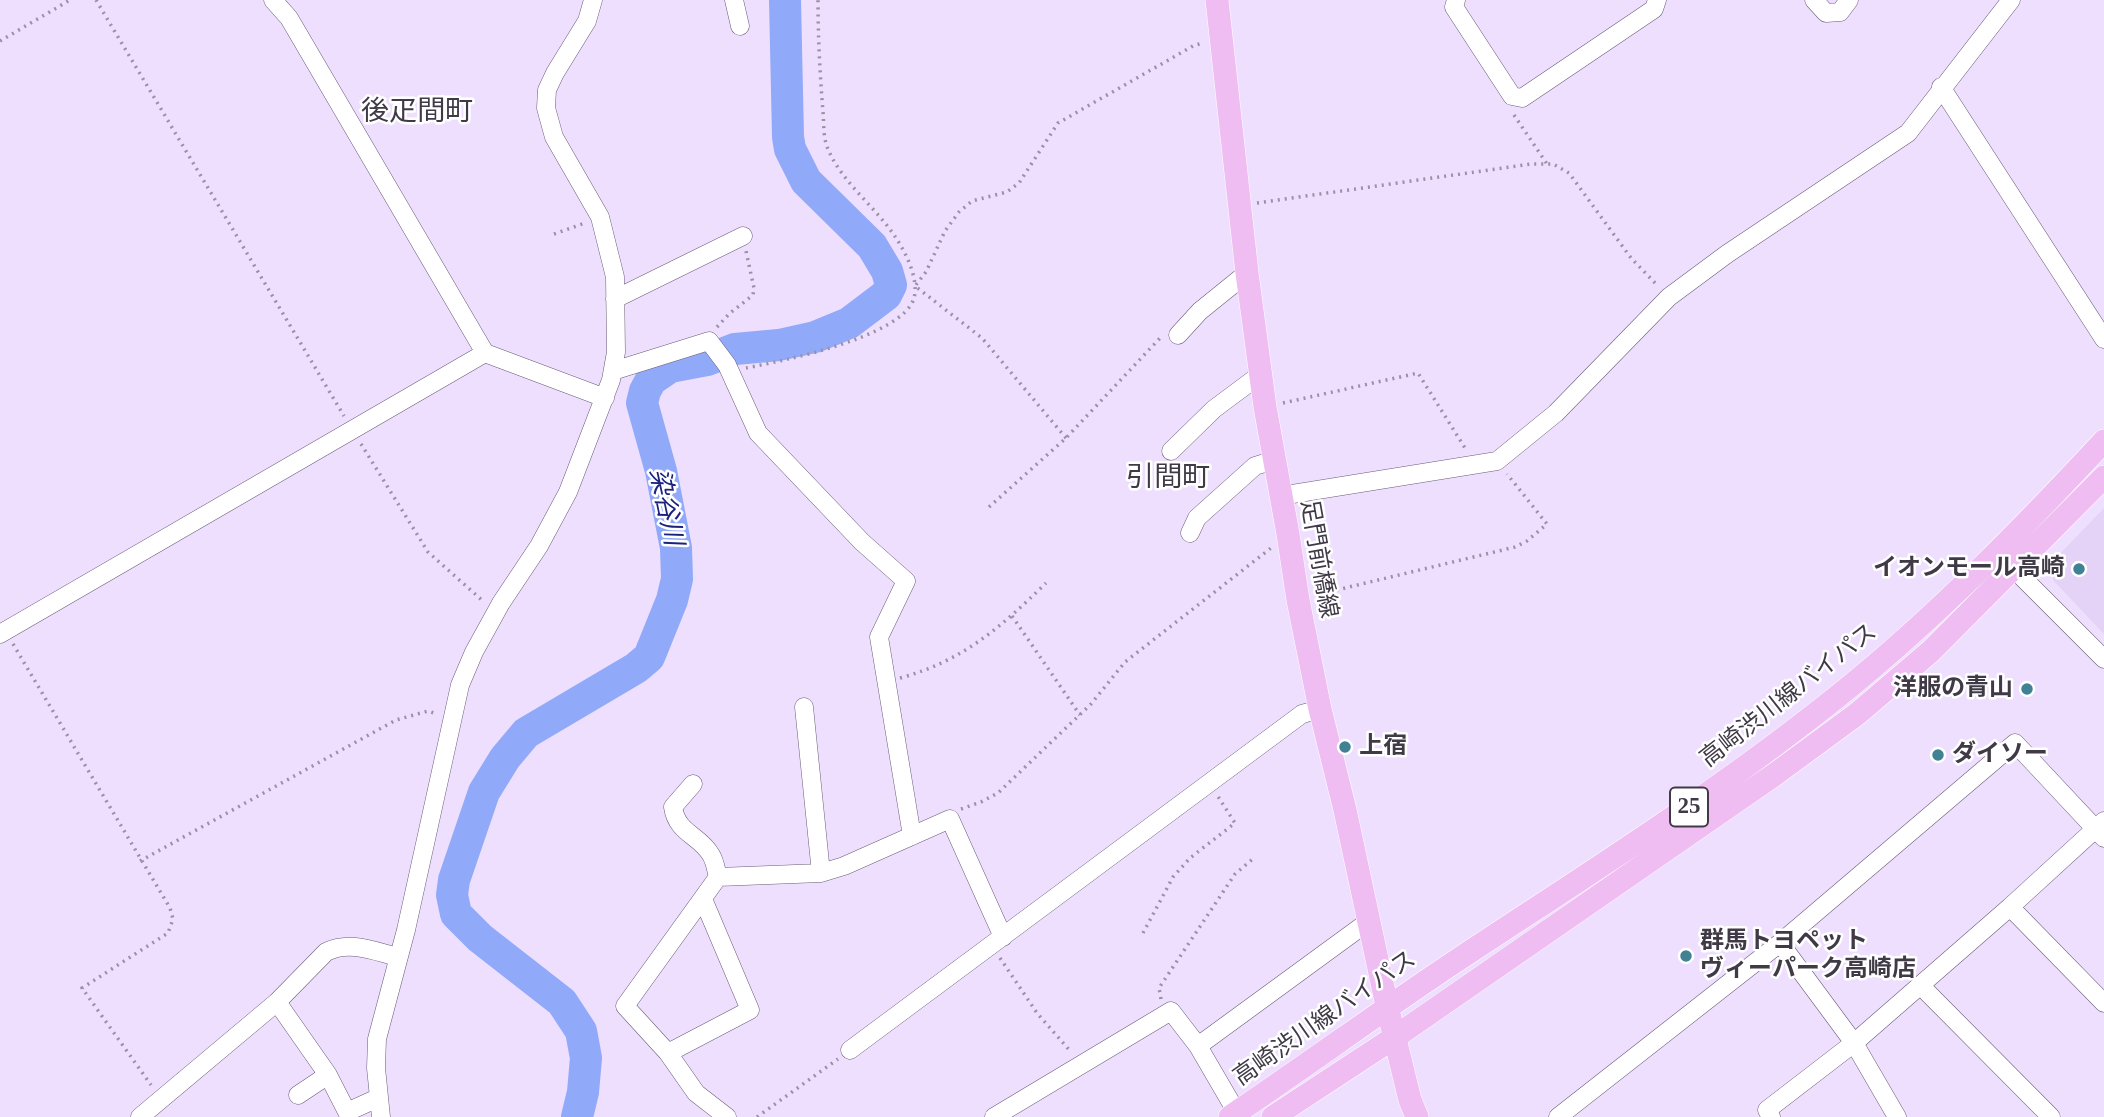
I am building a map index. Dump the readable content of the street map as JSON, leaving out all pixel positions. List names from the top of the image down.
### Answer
{
  "streets": {
    "main road": ["足門前橋線", "高崎渋川線バイパス", "25"]
  },
  "crossings": [
    ["足門前橋線", "高崎渋川線バイパス"]
  ],
  "districts": ["後疋間町", "引間町"],
  "water": ["染谷川"],
  "places": [
    "イオンモール高崎",
    "洋服の青山",
    "上宿",
    "ダイソー",
    "群馬トヨペット ヴィーパーク高崎店"
  ]
}
